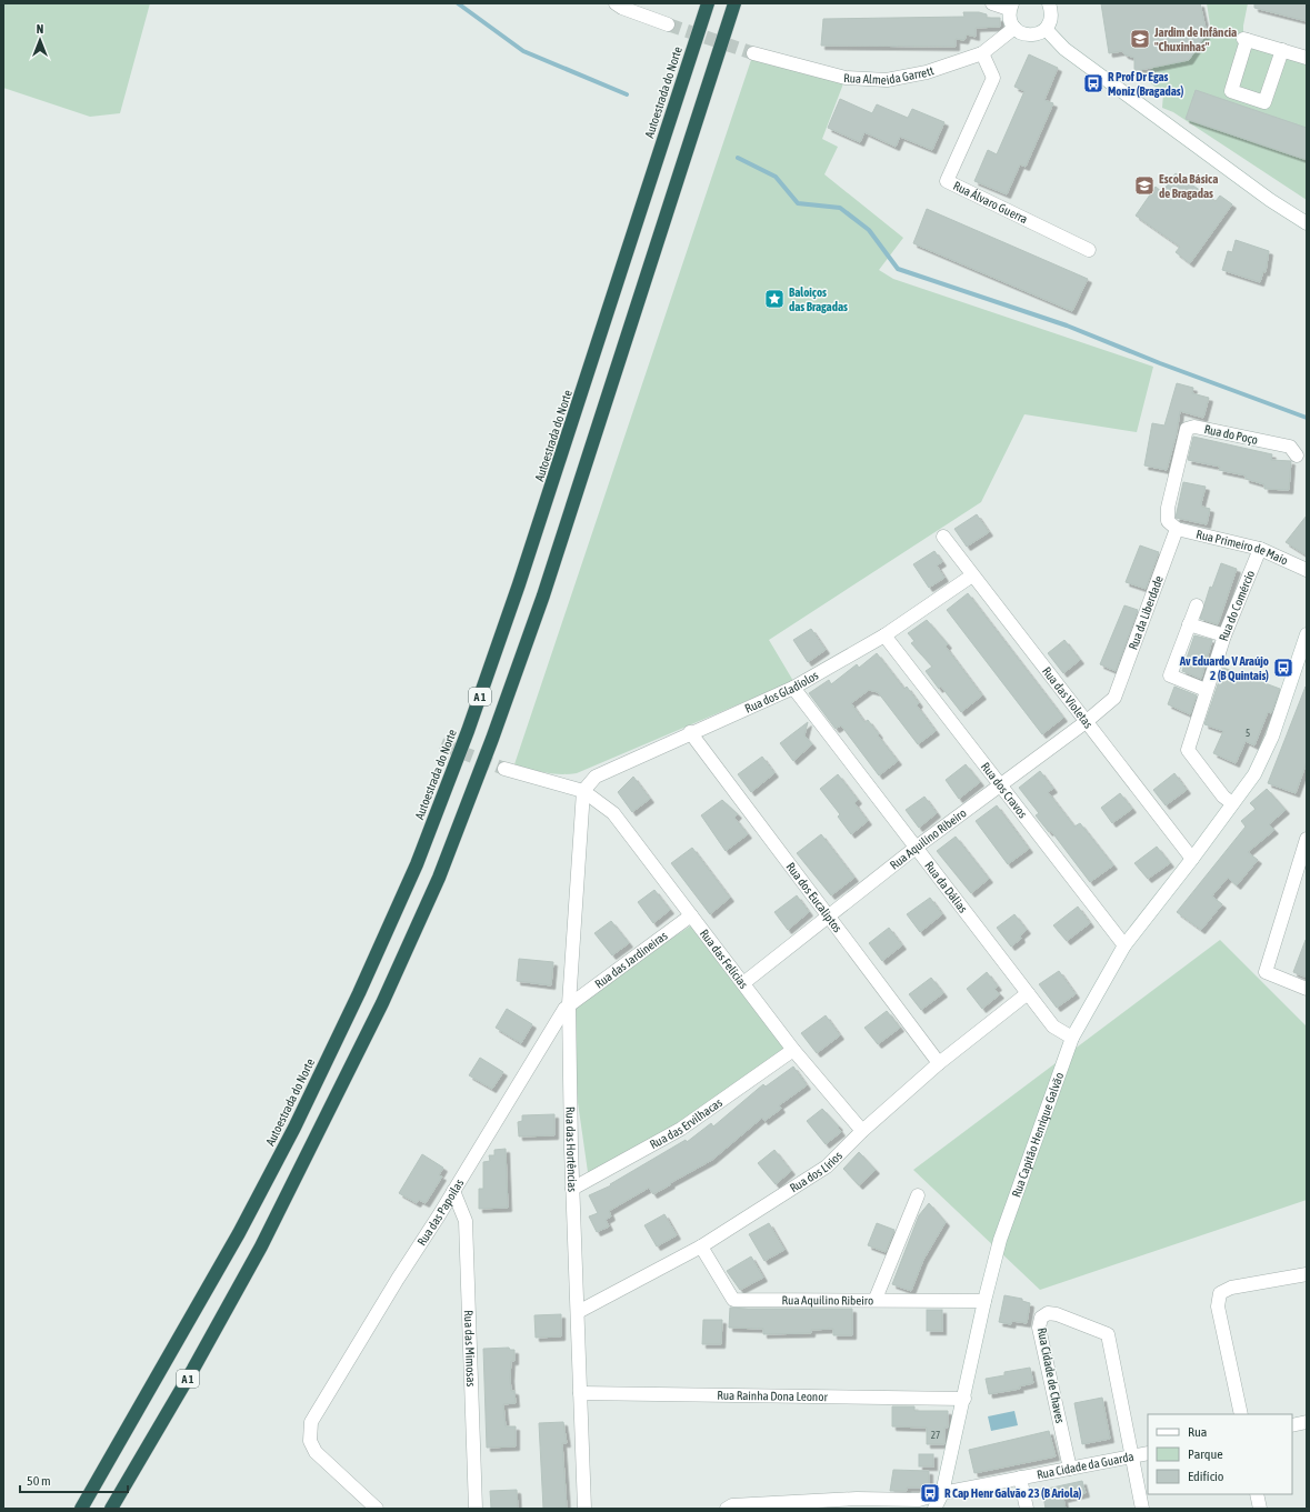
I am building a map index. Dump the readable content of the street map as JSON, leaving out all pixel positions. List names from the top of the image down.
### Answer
{
  "streets": {
    "highway": ["Autoestrada do Norte", "A 1"],
    "street": [
      "Rua Almeida Garrett",
      "Rua Álvaro Guerra",
      "Rua do Poço",
      "Rua Primeiro de Maio",
      "Rua do Comércio",
      "Rua da Liberdade",
      "Rua dos Gladíolos",
      "Rua das Violetas",
      "Rua dos Cravos",
      "Rua Aquilino Ribeiro",
      "Rua da Dálias",
      "Rua dos Eucaliptos",
      "Rua das Felícias",
      "Rua das Jardineiras",
      "Rua das Ervilhacas",
      "Rua Capitão Henrique Galvão",
      "Rua das Hortências",
      "Rua dos Lírios",
      "Rua das Papoilas",
      "Rua das Mimosas",
      "Rua Cidade de Chaves",
      "Rua Rainha Dona Leonor",
      "Rua Cidade da Guarda"
    ]
  },
  "crossings": [
    ["Rua Almeida Garrett", "Rua Álvaro Guerra"],
    ["Rua do Poço", "Rua Primeiro de Maio"],
    ["Rua do Poço", "Rua da Liberdade"],
    ["Rua Primeiro de Maio", "Rua do Comércio"],
    ["Rua Primeiro de Maio", "Rua da Liberdade"],
    ["Rua do Comércio", "Rua Capitão Henrique Galvão"],
    ["Rua da Liberdade", "Rua Aquilino Ribeiro"],
    ["Rua dos Gladíolos", "Rua das Violetas"],
    ["Rua dos Gladíolos", "Rua dos Cravos"],
    ["Rua dos Gladíolos", "Rua da Dálias"],
    ["Rua dos Gladíolos", "Rua dos Eucaliptos"],
    ["Rua dos Gladíolos", "Rua das Felícias"],
    ["Rua dos Gladíolos", "Rua das Hortências"],
    ["Rua das Violetas", "Rua Aquilino Ribeiro"],
    ["Rua das Violetas", "Rua Capitão Henrique Galvão"],
    ["Rua dos Cravos", "Rua Aquilino Ribeiro"],
    ["Rua dos Cravos", "Rua Capitão Henrique Galvão"],
    ["Rua Aquilino Ribeiro", "Rua da Dálias"],
    ["Rua Aquilino Ribeiro", "Rua dos Eucaliptos"],
    ["Rua Aquilino Ribeiro", "Rua das Felícias"],
    ["Rua Aquilino Ribeiro", "Rua Capitão Henrique Galvão"],
    ["Rua Aquilino Ribeiro", "Rua dos Lírios"],
    ["Rua da Dálias", "Rua Capitão Henrique Galvão"],
    ["Rua da Dálias", "Rua dos Lírios"],
    ["Rua dos Eucaliptos", "Rua dos Lírios"],
    ["Rua das Felícias", "Rua das Jardineiras"],
    ["Rua das Felícias", "Rua das Ervilhacas"],
    ["Rua das Felícias", "Rua das Hortências"],
    ["Rua das Felícias", "Rua dos Lírios"],
    ["Rua das Jardineiras", "Rua das Hortências"],
    ["Rua das Jardineiras", "Rua das Papoilas"],
    ["Rua das Ervilhacas", "Rua das Hortências"],
    ["Rua Capitão Henrique Galvão", "Rua Rainha Dona Leonor"],
    ["Rua Capitão Henrique Galvão", "Rua Cidade da Guarda"],
    ["Rua das Hortências", "Rua dos Lírios"],
    ["Rua das Hortências", "Rua das Papoilas"],
    ["Rua das Hortências", "Rua Rainha Dona Leonor"],
    ["Rua das Papoilas", "Rua das Mimosas"],
    ["Rua Cidade de Chaves", "Rua Cidade da Guarda"]
  ],
  "places": {
    "school or university": ["Jardim de Infância \"Chuxinhas\"", "Escola Básica de Bragadas"],
    "bus stop": ["R Prof Dr Egas Moniz (Bragadas)", "Av Eduardo V Araújo 2 (B Quintais)", "R Cap Henr Galvão 23 (B Ariola)"],
    "place": ["Baloiços das Bragadas"]
  },
  "house_numbers": ["5", "27"],
  "legend": ["Rua", "Parque", "Edifício"],
  "scale_bar": "50 m",
  "north": "top"
}
